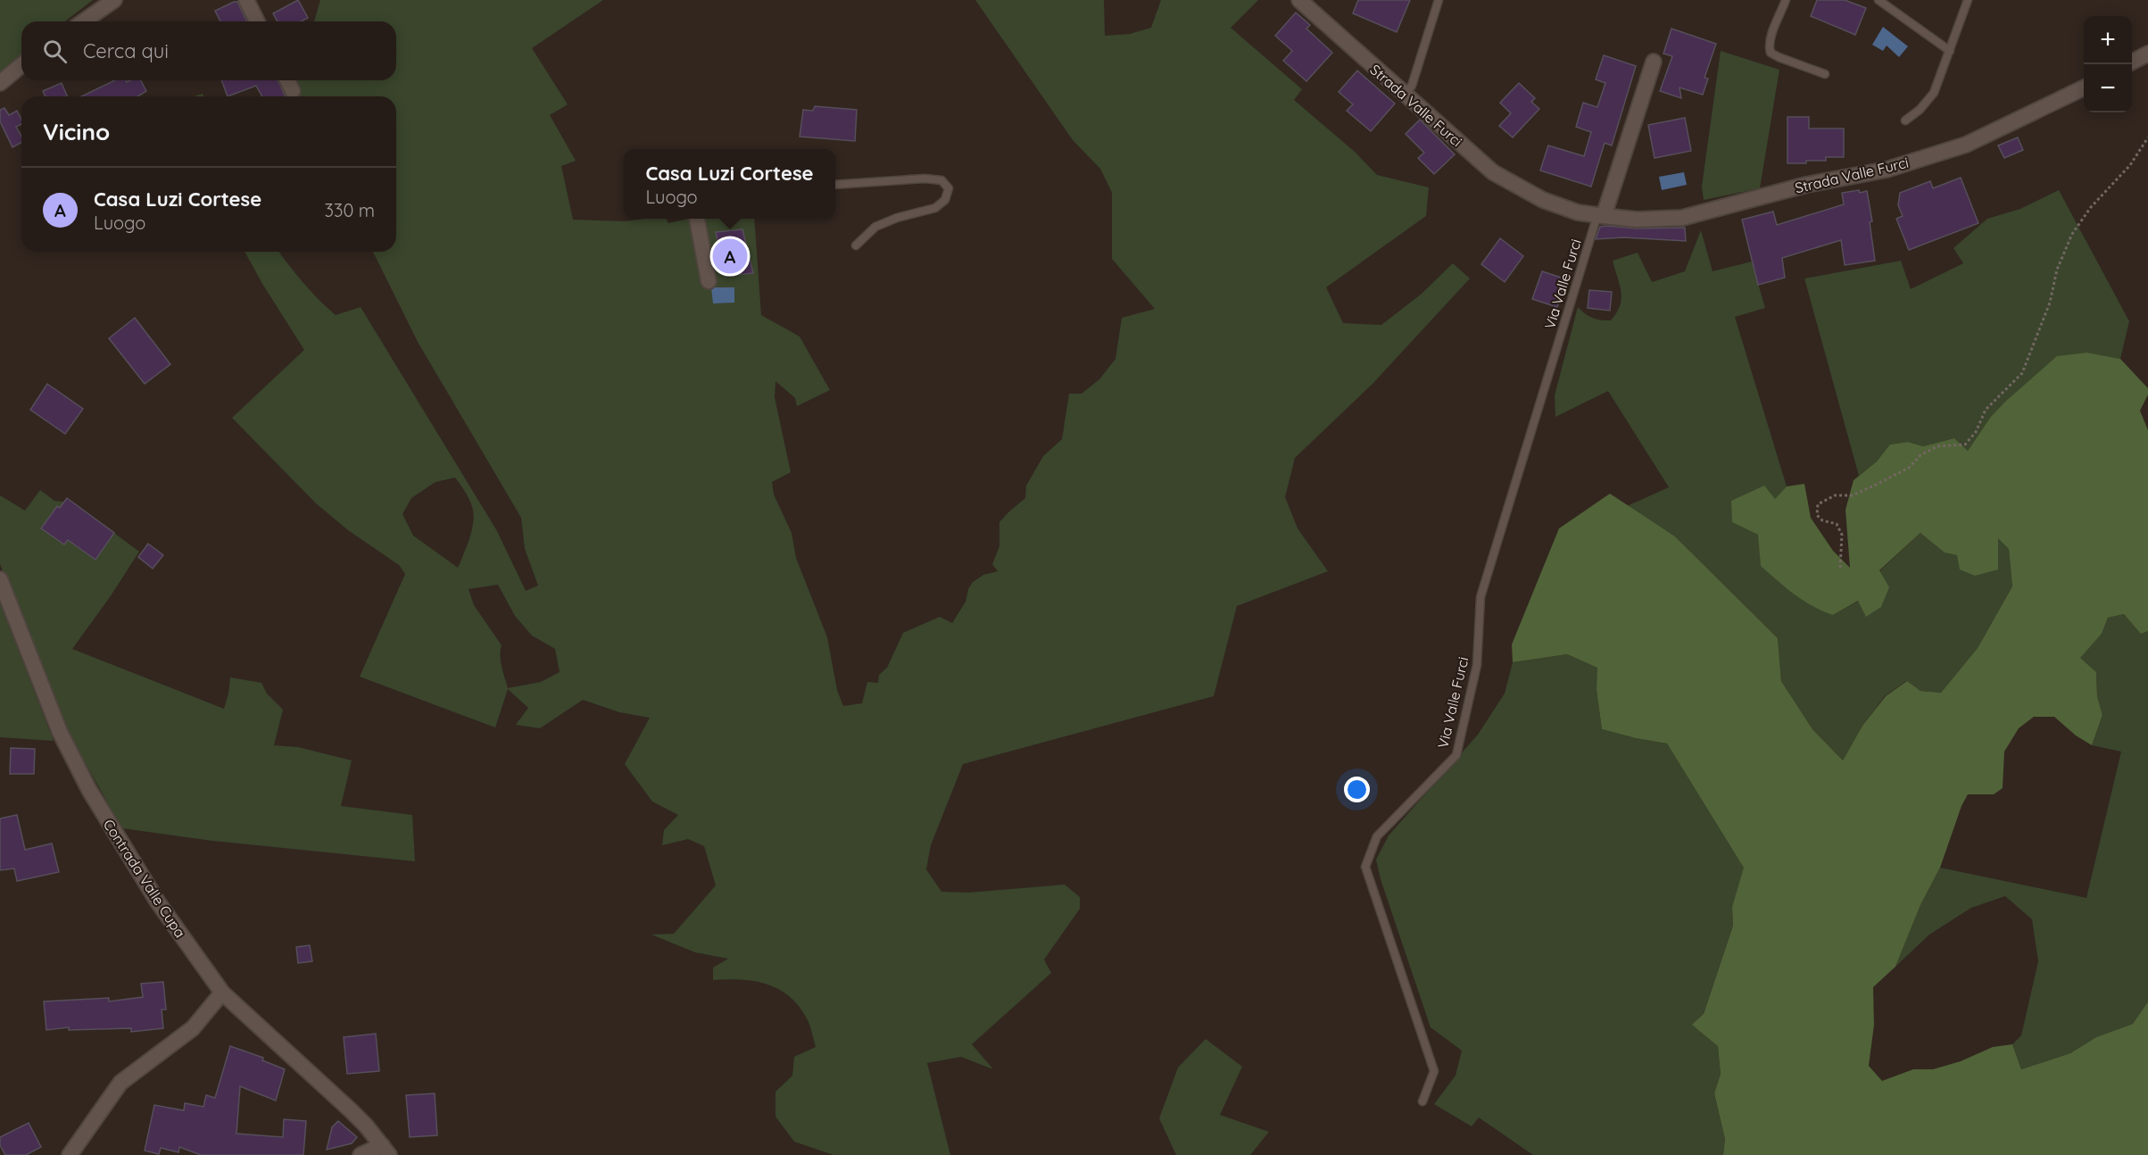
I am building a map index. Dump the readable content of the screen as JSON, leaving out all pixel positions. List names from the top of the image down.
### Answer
{
  "streets": {
    "street": ["Strada Valle Furci", "Contrada Valle Cupa"],
    "lane": ["Via Valle Furci"]
  },
  "crossings": [
    ["Strada Valle Furci", "Via Valle Furci"]
  ],
  "page": {
    "map_buttons": ["+", "−"],
    "search": "Cerca qui",
    "heading": "Vicino",
    "popup": ["Casa Luzi Cortese", "Luogo"],
    "list": [
      {
        "mark": "A",
        "name": "Casa Luzi Cortese",
        "note": "Luogo",
        "value": "330 m"
      }
    ],
    "pins": "A"
  }
}
